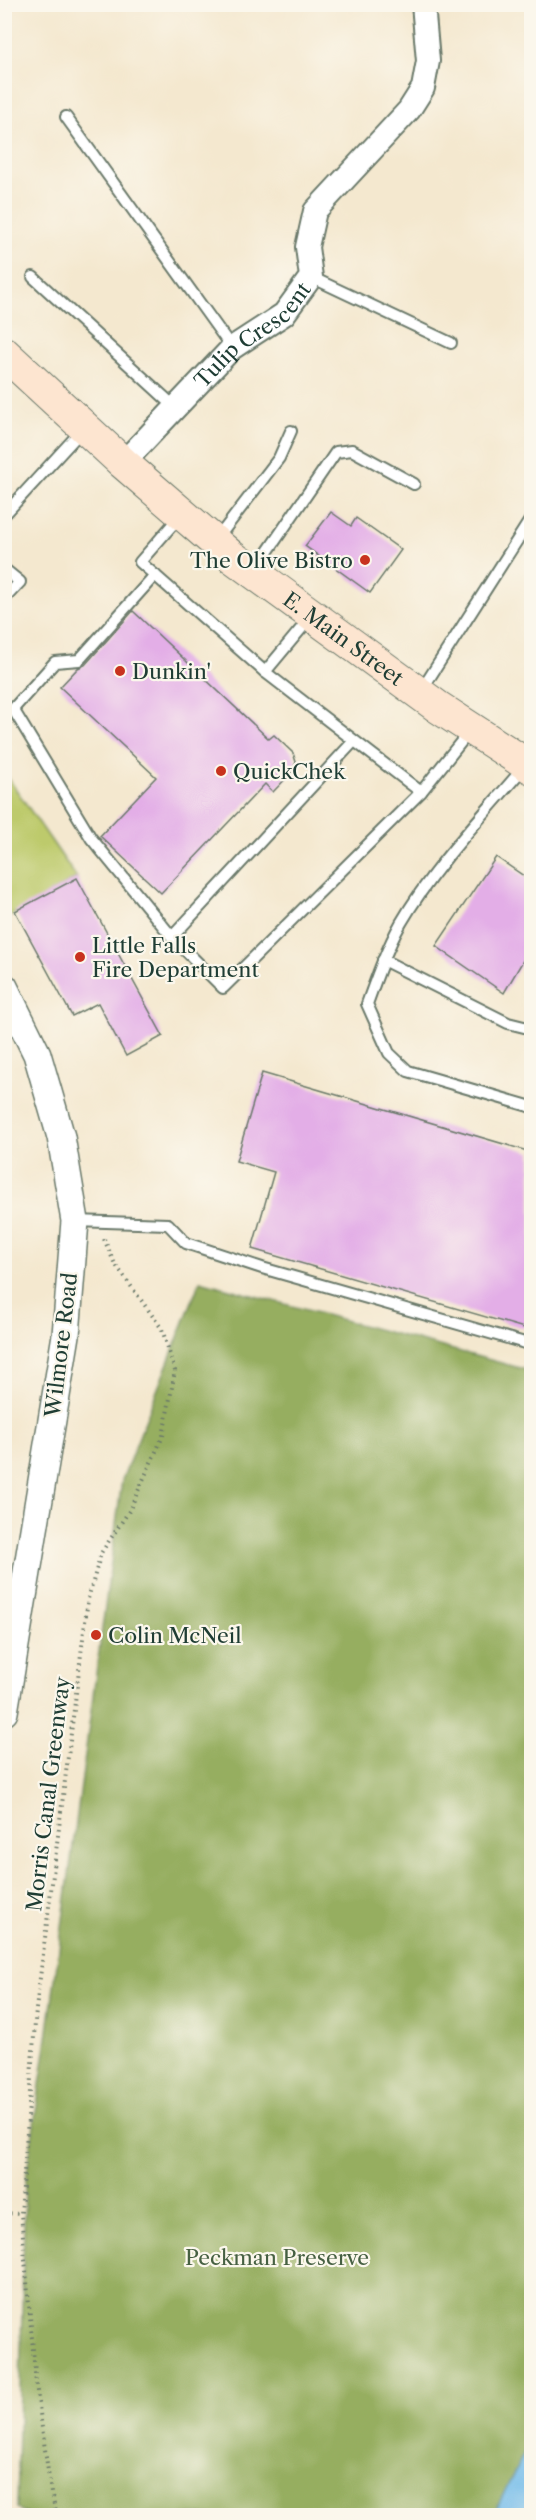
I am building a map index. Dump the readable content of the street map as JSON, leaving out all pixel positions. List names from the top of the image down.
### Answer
{
  "streets": {
    "main road": ["E. Main Street"],
    "street": ["Tulip Crescent", "Wilmore Road"],
    "path": ["Morris Canal Greenway"]
  },
  "crossings": [
    ["Tulip Crescent", "E. Main Street"],
    ["Wilmore Road", "Morris Canal Greenway"]
  ],
  "parks": ["Peckman Preserve"],
  "places": [
    "The Olive Bistro",
    "Dunkin'",
    "QuickChek",
    "Little Falls Fire Department",
    "Colin McNeil"
  ]
}
